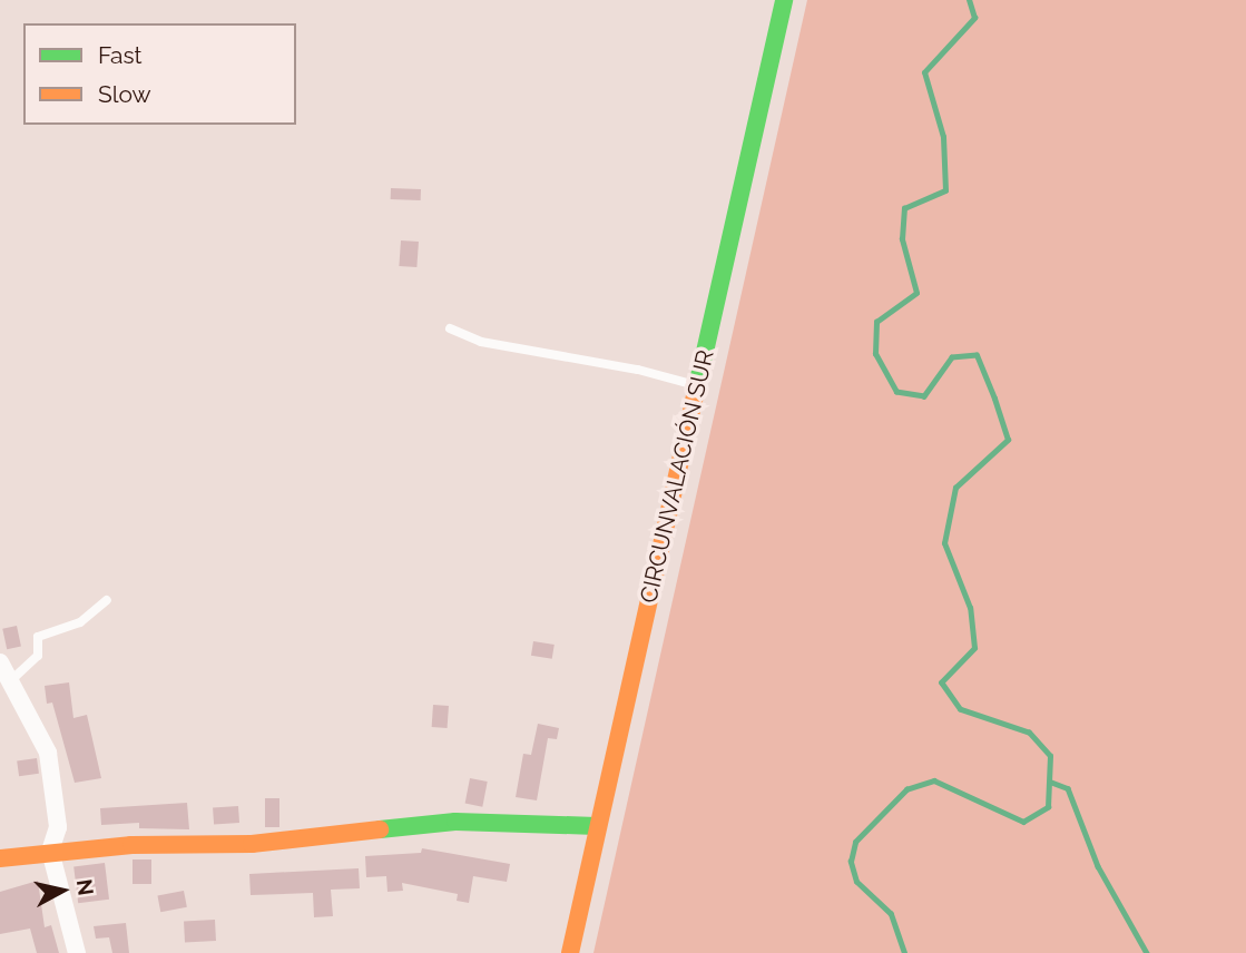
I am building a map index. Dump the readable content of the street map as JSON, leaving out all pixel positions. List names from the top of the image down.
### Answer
{
  "streets": {
    "main road": ["CIRCUNVALACIÓN SUR"]
  },
  "legend": ["Fast", "Slow"],
  "north": "right"
}
